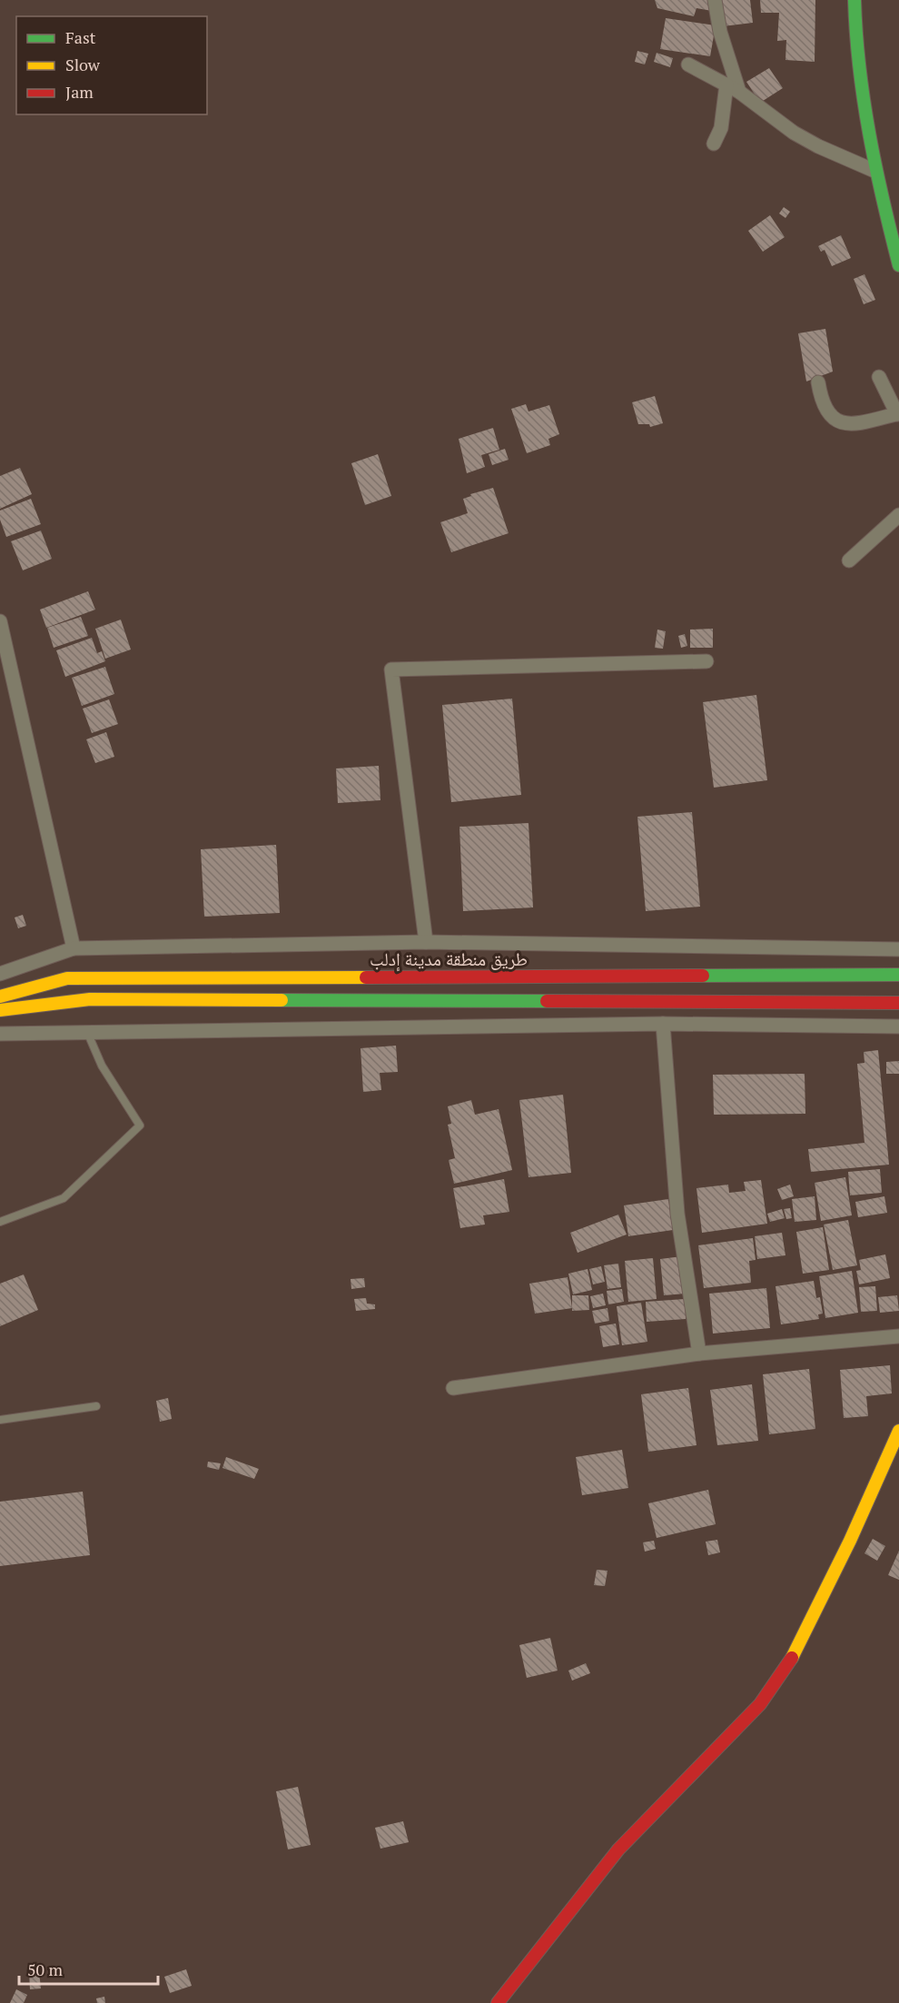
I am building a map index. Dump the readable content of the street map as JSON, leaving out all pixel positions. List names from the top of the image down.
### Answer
{
  "streets": {
    "main road": ["طريق منطقة مدينة إدلب"]
  },
  "legend": ["Fast", "Slow", "Jam"],
  "scale_bar": "50 m"
}
